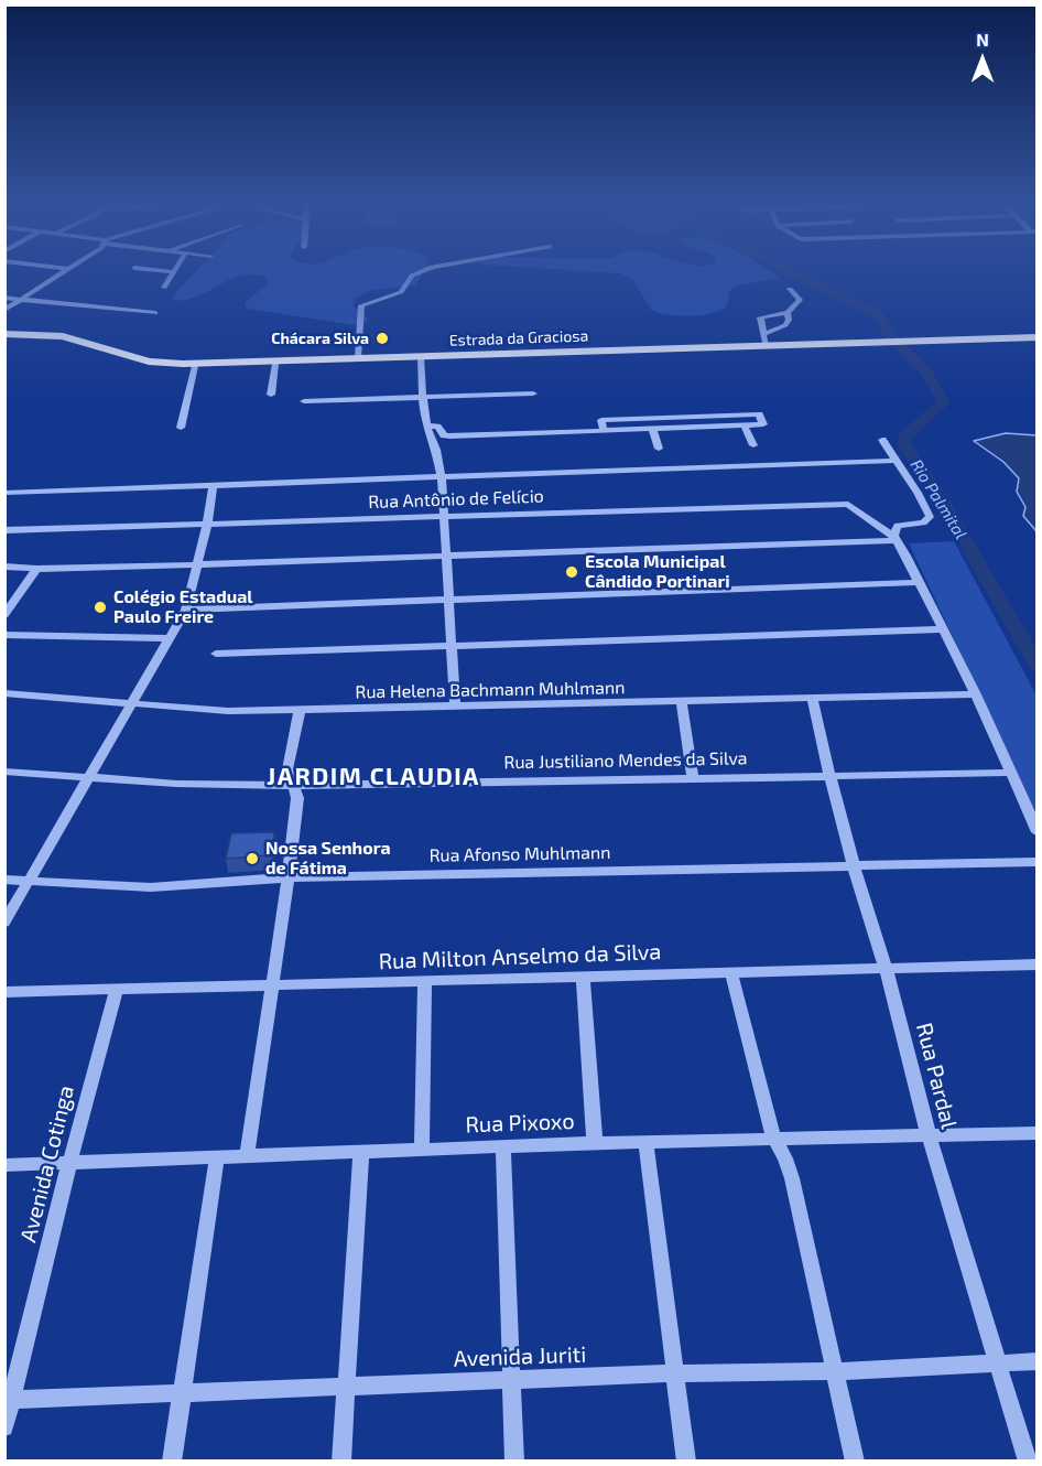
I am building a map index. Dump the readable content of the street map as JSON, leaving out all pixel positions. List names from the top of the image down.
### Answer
{
  "streets": {
    "main road": ["Estrada da Graciosa"],
    "street": [
      "Rua Antônio de Felício",
      "Rua Helena Bachmann Muhlmann",
      "Rua Justiliano Mendes da Silva",
      "Rua Afonso Muhlmann",
      "Rua Milton Anselmo da Silva",
      "Rua Pardal",
      "Rua Pixoxo",
      "Avenida Cotinga",
      "Avenida Juriti"
    ]
  },
  "crossings": [
    ["Rua Helena Bachmann Muhlmann", "Rua Pardal"],
    ["Rua Justiliano Mendes da Silva", "Rua Pardal"],
    ["Rua Afonso Muhlmann", "Rua Pardal"],
    ["Rua Milton Anselmo da Silva", "Rua Pardal"],
    ["Rua Milton Anselmo da Silva", "Avenida Cotinga"],
    ["Rua Pardal", "Rua Pixoxo"],
    ["Rua Pardal", "Avenida Juriti"],
    ["Rua Pixoxo", "Avenida Cotinga"],
    ["Avenida Cotinga", "Avenida Juriti"]
  ],
  "districts": ["JARDIM CLAUDIA"],
  "water": ["Rio Palmital"],
  "places": [
    "Chácara Silva",
    "Escola Municipal Cândido Portinari",
    "Colégio Estadual Paulo Freire",
    "Nossa Senhora de Fátima"
  ],
  "north": "top"
}
